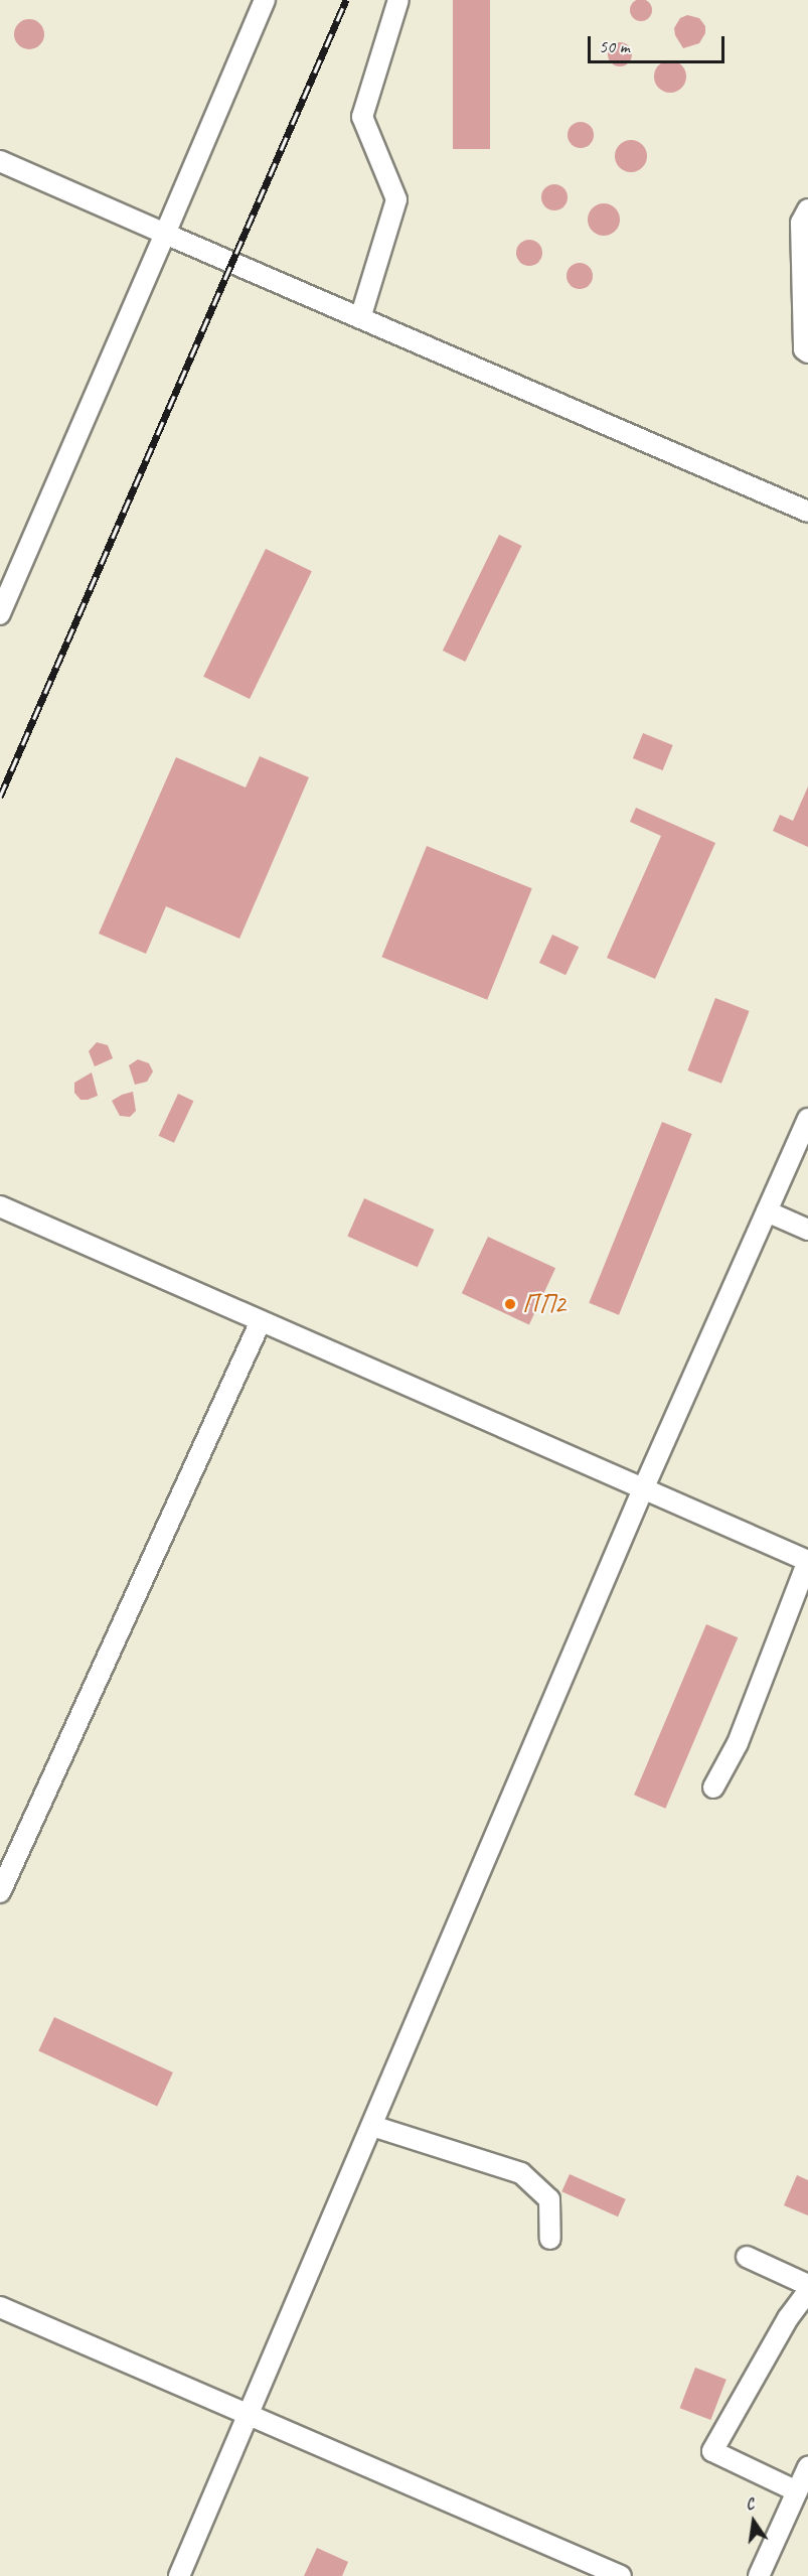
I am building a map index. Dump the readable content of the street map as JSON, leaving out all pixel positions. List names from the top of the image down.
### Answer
{
  "places": ["ПП2"],
  "scale_bar": "50 m",
  "north": "top"
}
